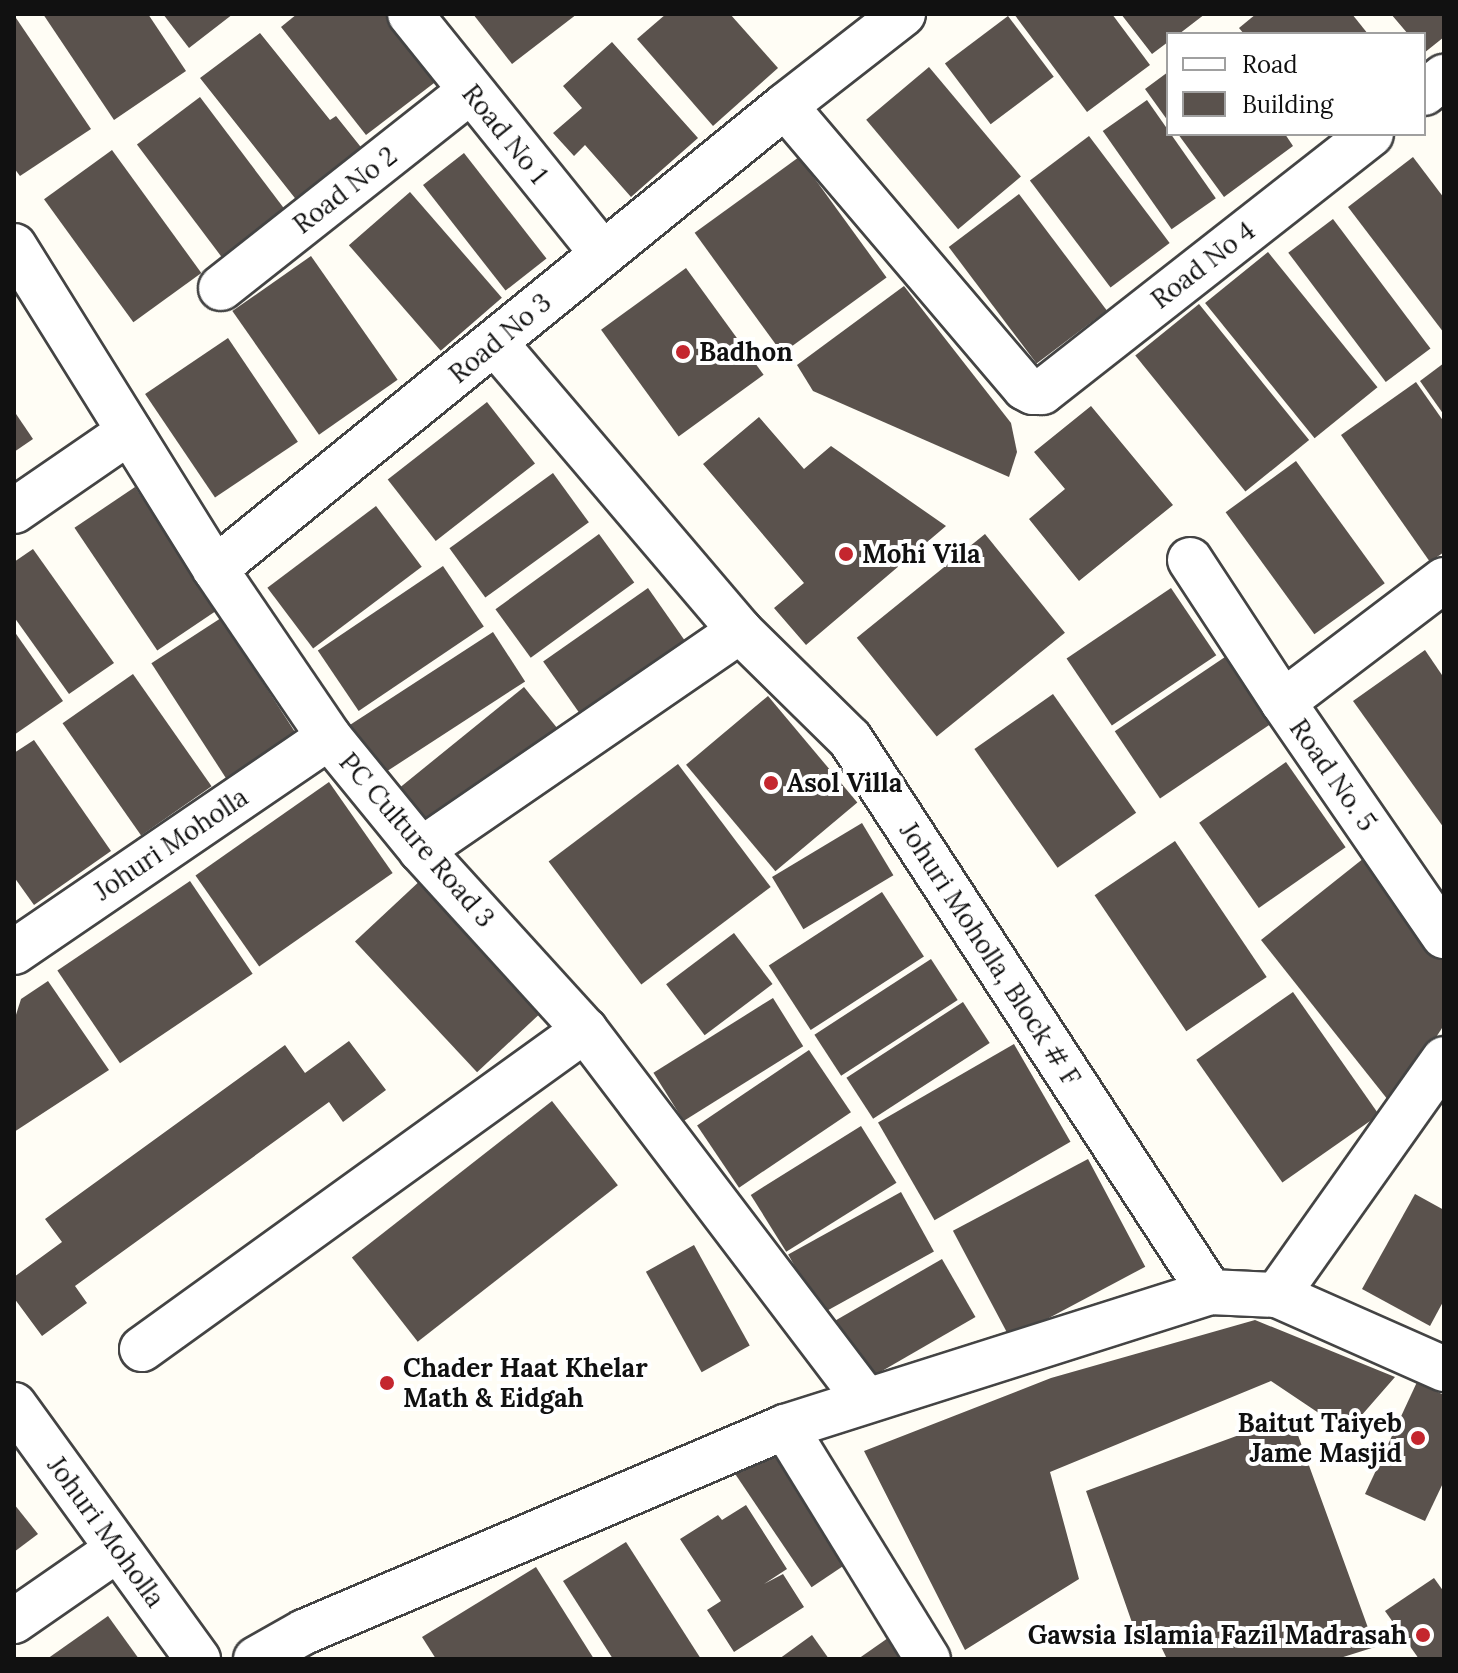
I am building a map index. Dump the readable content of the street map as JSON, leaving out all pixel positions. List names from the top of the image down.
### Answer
{
  "streets": {
    "street": [
      "Road No 1",
      "Road No 2",
      "Road No 4",
      "Road No 3",
      "Road No. 5",
      "PC Culture Road 3",
      "Johuri Moholla",
      "Johuri Moholla, Block # F"
    ]
  },
  "crossings": [
    ["Road No 1", "Road No 2"],
    ["Road No 1", "Road No 3"],
    ["Road No 4", "Road No 3"],
    ["Road No 3", "PC Culture Road 3"],
    ["Road No 3", "Johuri Moholla, Block # F"],
    ["PC Culture Road 3", "Johuri Moholla"]
  ],
  "places": [
    "Badhon",
    "Mohi Vila",
    "Asol Villa",
    "Chader Haat Khelar Math & Eidgah",
    "Baitut Taiyeb Jame Masjid",
    "Gawsia Islamia Fazil Madrasah"
  ],
  "legend": ["Road", "Building"]
}
